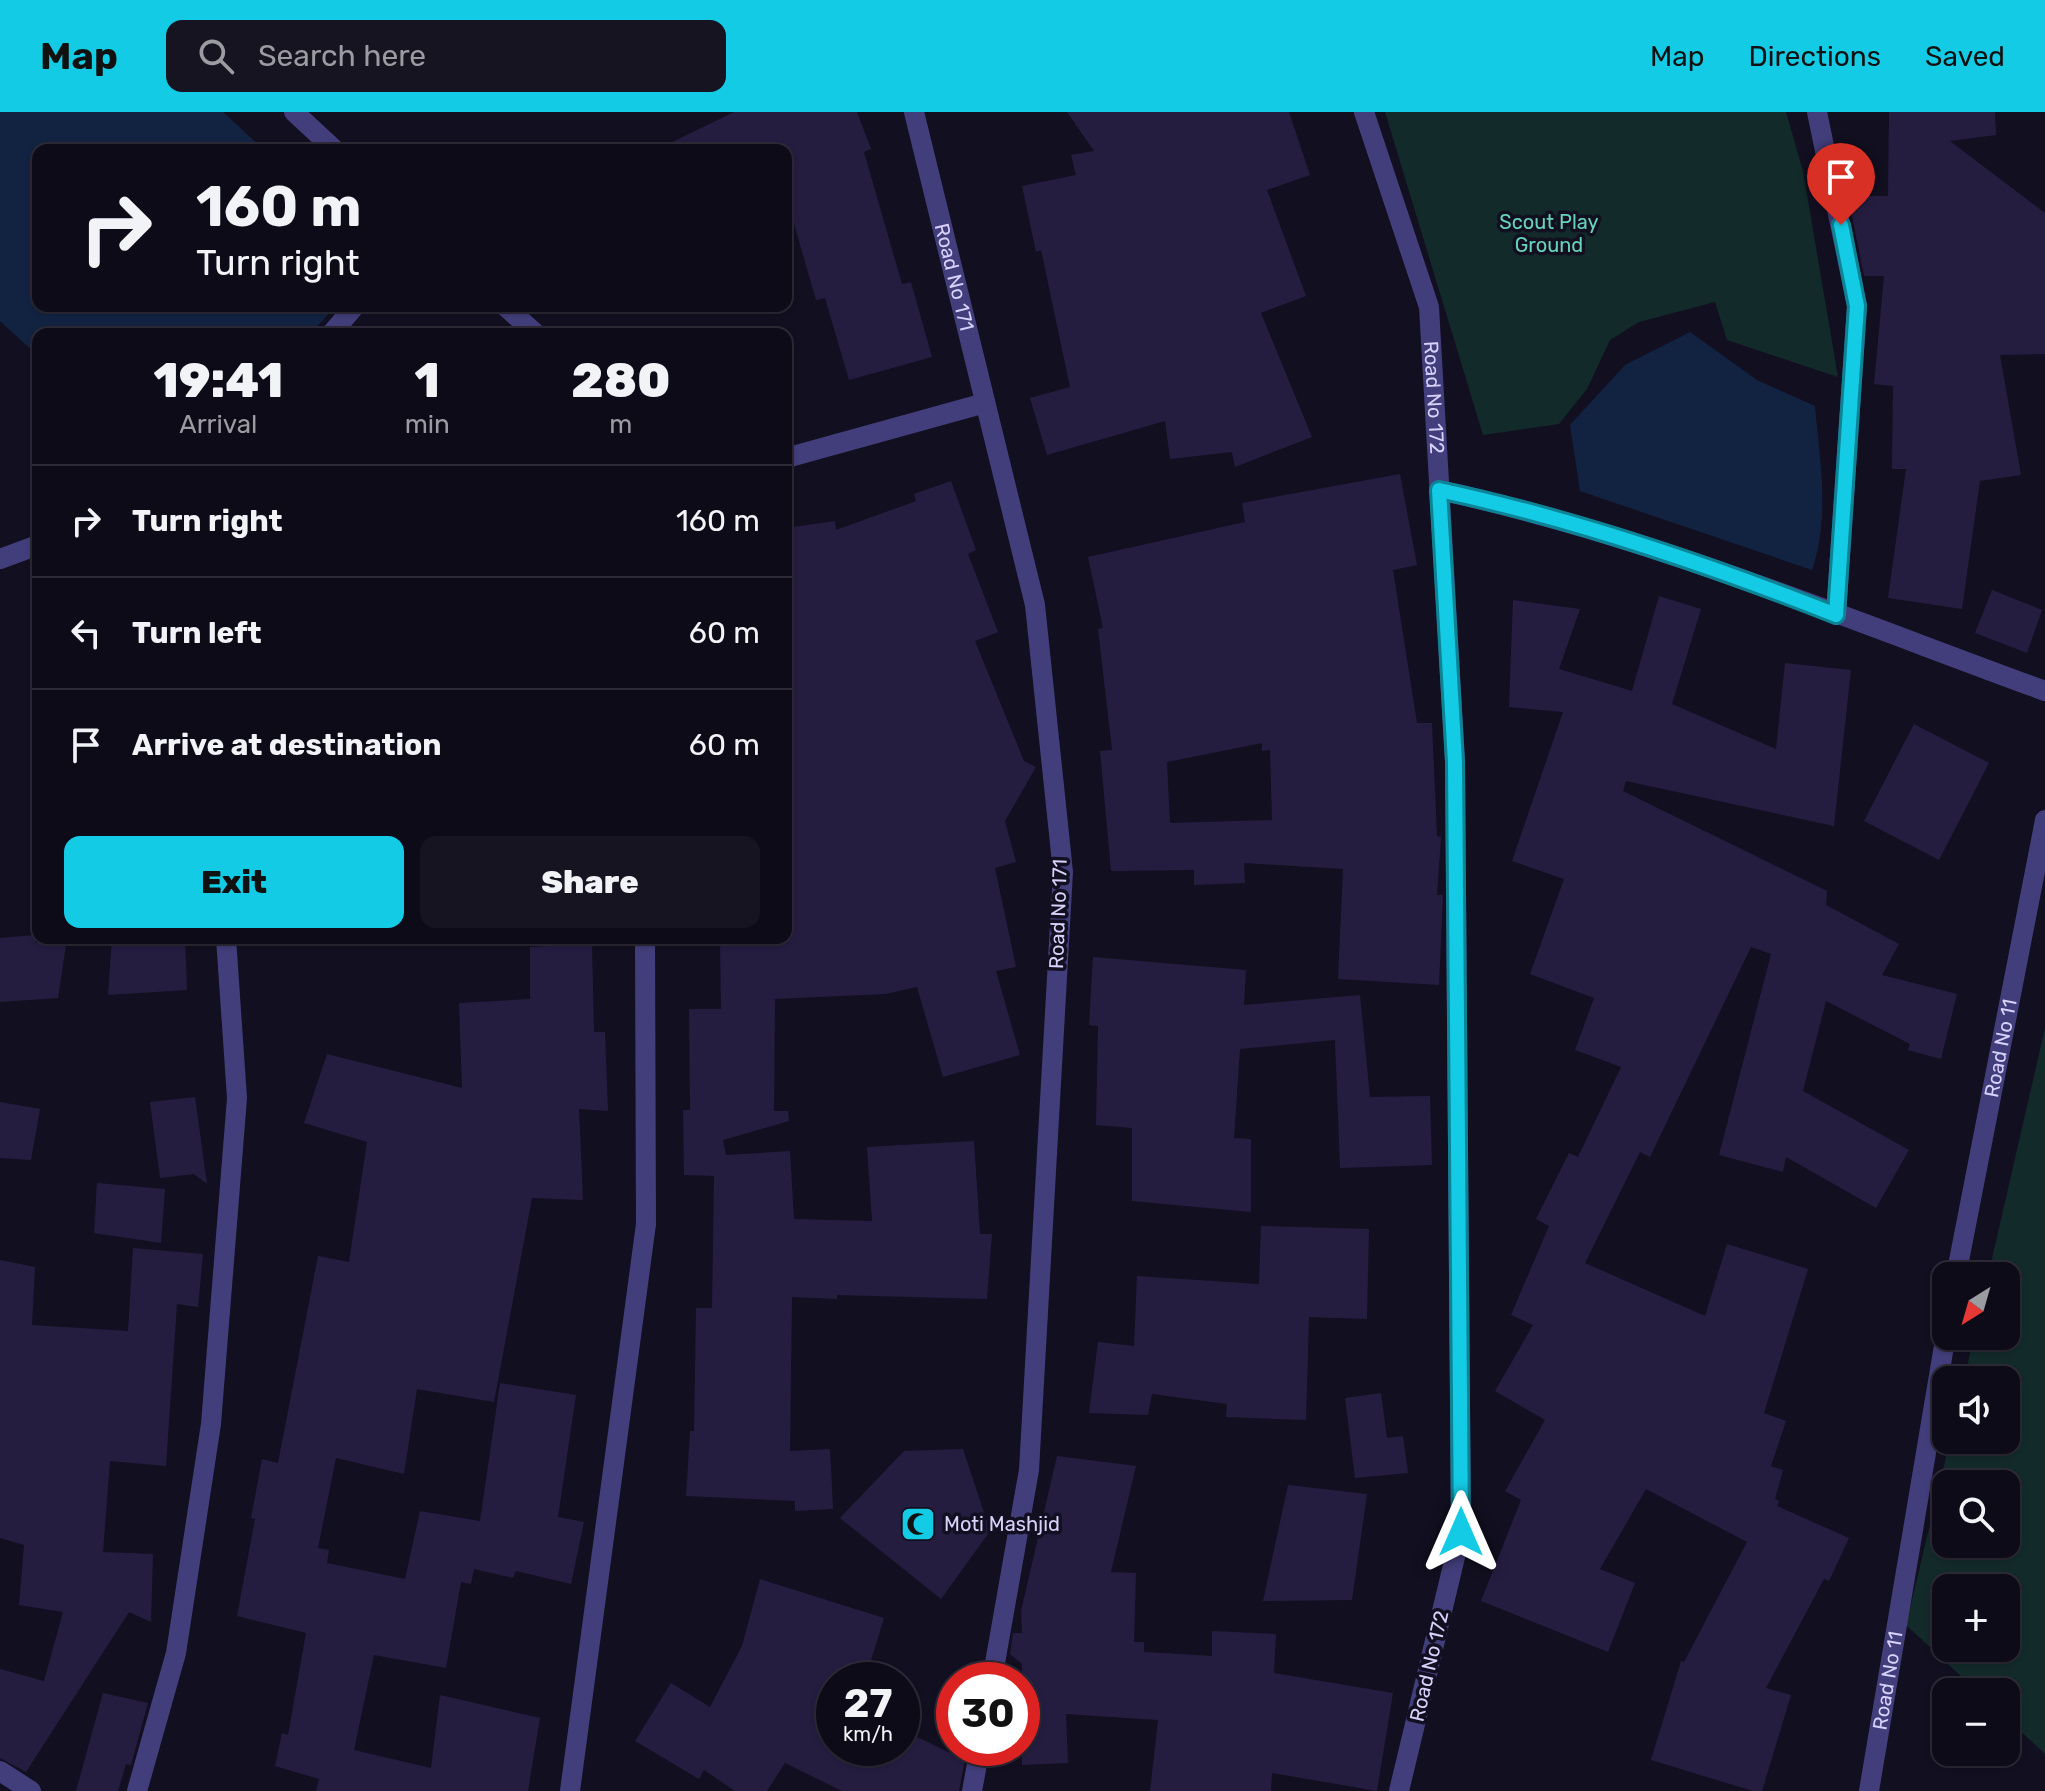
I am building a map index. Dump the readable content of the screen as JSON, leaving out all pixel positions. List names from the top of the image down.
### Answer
{
  "streets": {
    "street": ["Road No 171", "Road No 172", "Road No 11"]
  },
  "parks": ["Scout Play Ground"],
  "places": {
    "mosque": ["Moti Mashjid"]
  },
  "north": "bottom left",
  "page": {
    "header": "Map",
    "search": "Search here",
    "nav": ["Map", "Directions", "Saved"],
    "turn": ["160 m", "Turn right"],
    "eta": [
      "19:41",
      "Arrival",
      "1",
      "min",
      "280",
      "m"
    ],
    "list": [
      {
        "name": "Turn right",
        "value": "160 m"
      },
      {
        "name": "Turn left",
        "value": "60 m"
      },
      {
        "name": "Arrive at destination",
        "value": "60 m"
      }
    ],
    "buttons": ["Exit", "Share"],
    "map_buttons": ["+", "−"],
    "speed": "27 km/h",
    "limit": "30"
  }
}
